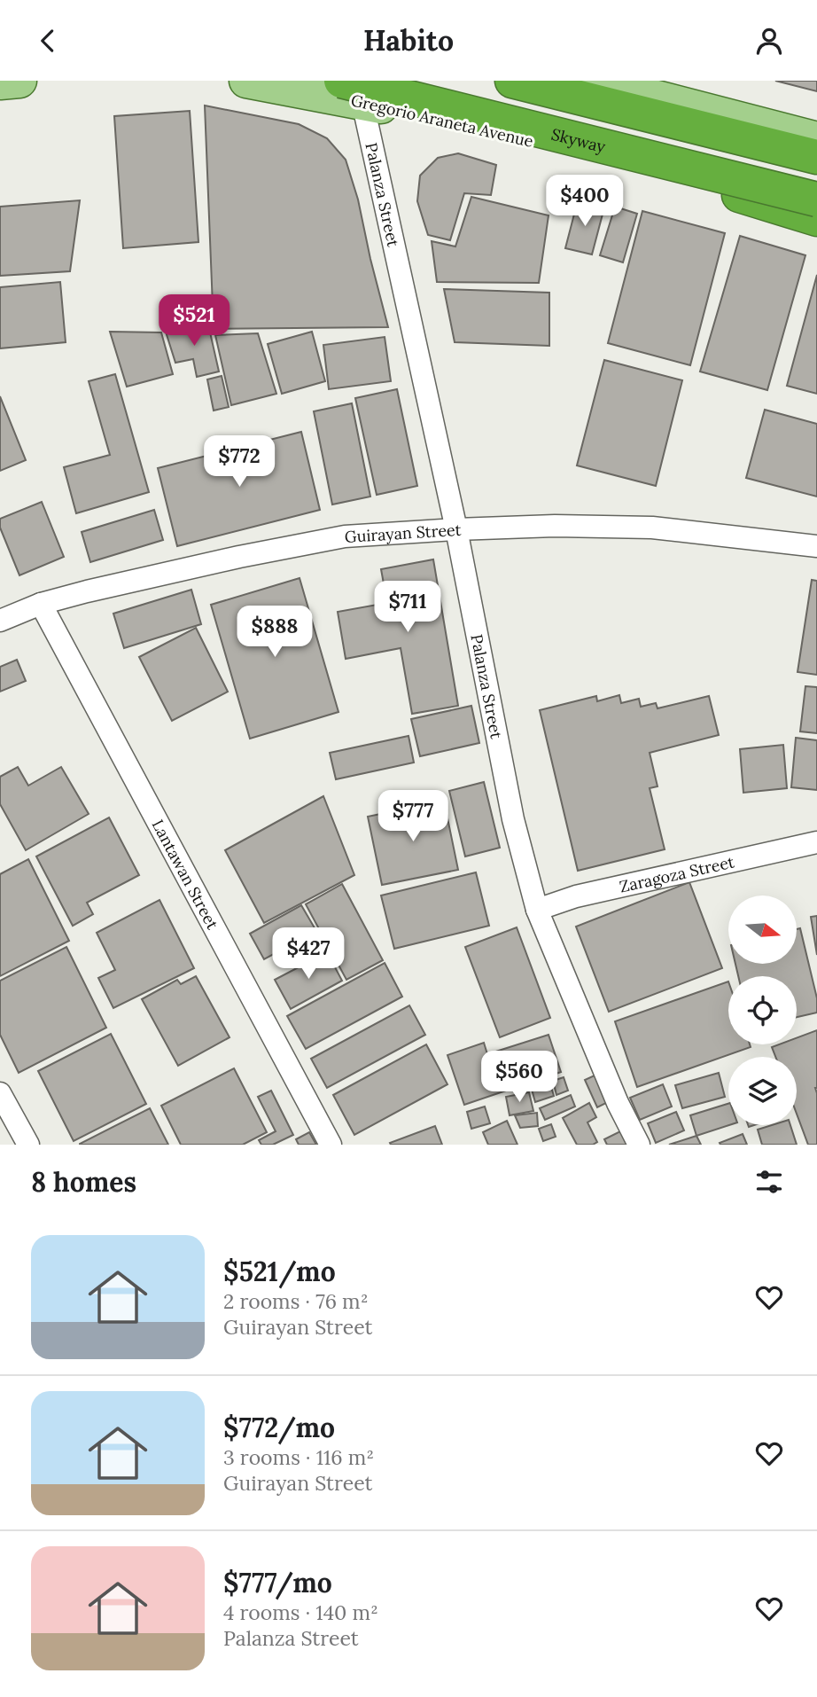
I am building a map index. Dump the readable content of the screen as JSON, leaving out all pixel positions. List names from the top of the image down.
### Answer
{
  "streets": {
    "highway": ["Skyway"],
    "main road": ["Gregorio Araneta Avenue"],
    "street": [
      "Palanza Street",
      "Guirayan Street",
      "Lantawan Street",
      "Zaragoza Street"
    ]
  },
  "crossings": [
    ["Gregorio Araneta Avenue", "Skyway"],
    ["Gregorio Araneta Avenue", "Palanza Street"],
    ["Skyway", "Palanza Street"],
    ["Palanza Street", "Guirayan Street"],
    ["Palanza Street", "Zaragoza Street"],
    ["Guirayan Street", "Lantawan Street"]
  ],
  "north": "right",
  "page": {
    "header": "Habito",
    "price": [
      "$400",
      "$521",
      "$772",
      "$711",
      "$888",
      "$777",
      "$427",
      "$560"
    ],
    "heading": "8 homes",
    "list": [
      {
        "name": "$521/mo",
        "note": "2 rooms · 76 m² · Guirayan Street"
      },
      {
        "name": "$772/mo",
        "note": "3 rooms · 116 m² · Guirayan Street"
      },
      {
        "name": "$777/mo",
        "note": "4 rooms · 140 m² · Palanza Street"
      }
    ]
  }
}
